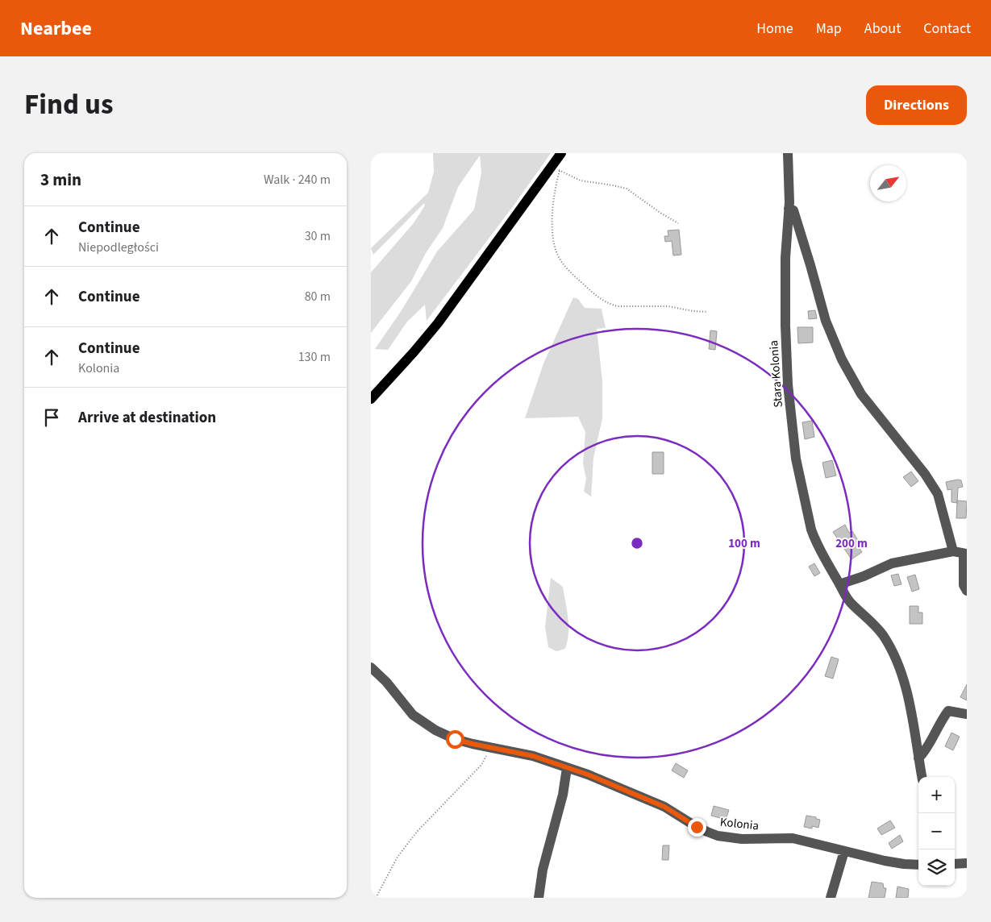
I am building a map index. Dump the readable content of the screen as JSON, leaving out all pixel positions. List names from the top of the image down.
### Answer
{
  "streets": {
    "street": ["Stara Kolonia", "Kolonia"]
  },
  "north": "top right",
  "page": {
    "header": "Nearbee",
    "nav": [
      "Home",
      "Map",
      "About",
      "Contact"
    ],
    "title": "Find us",
    "buttons": "Directions",
    "heading": ["3 min", "Walk · 240 m"],
    "list": [
      ["Continue", "Niepodległości", "30 m"],
      ["Continue", "80 m"],
      ["Continue", "Kolonia", "130 m"],
      "Arrive at destination"
    ],
    "map_buttons": ["+", "−"]
  },
  "rings": ["100 m", "200 m"]
}
